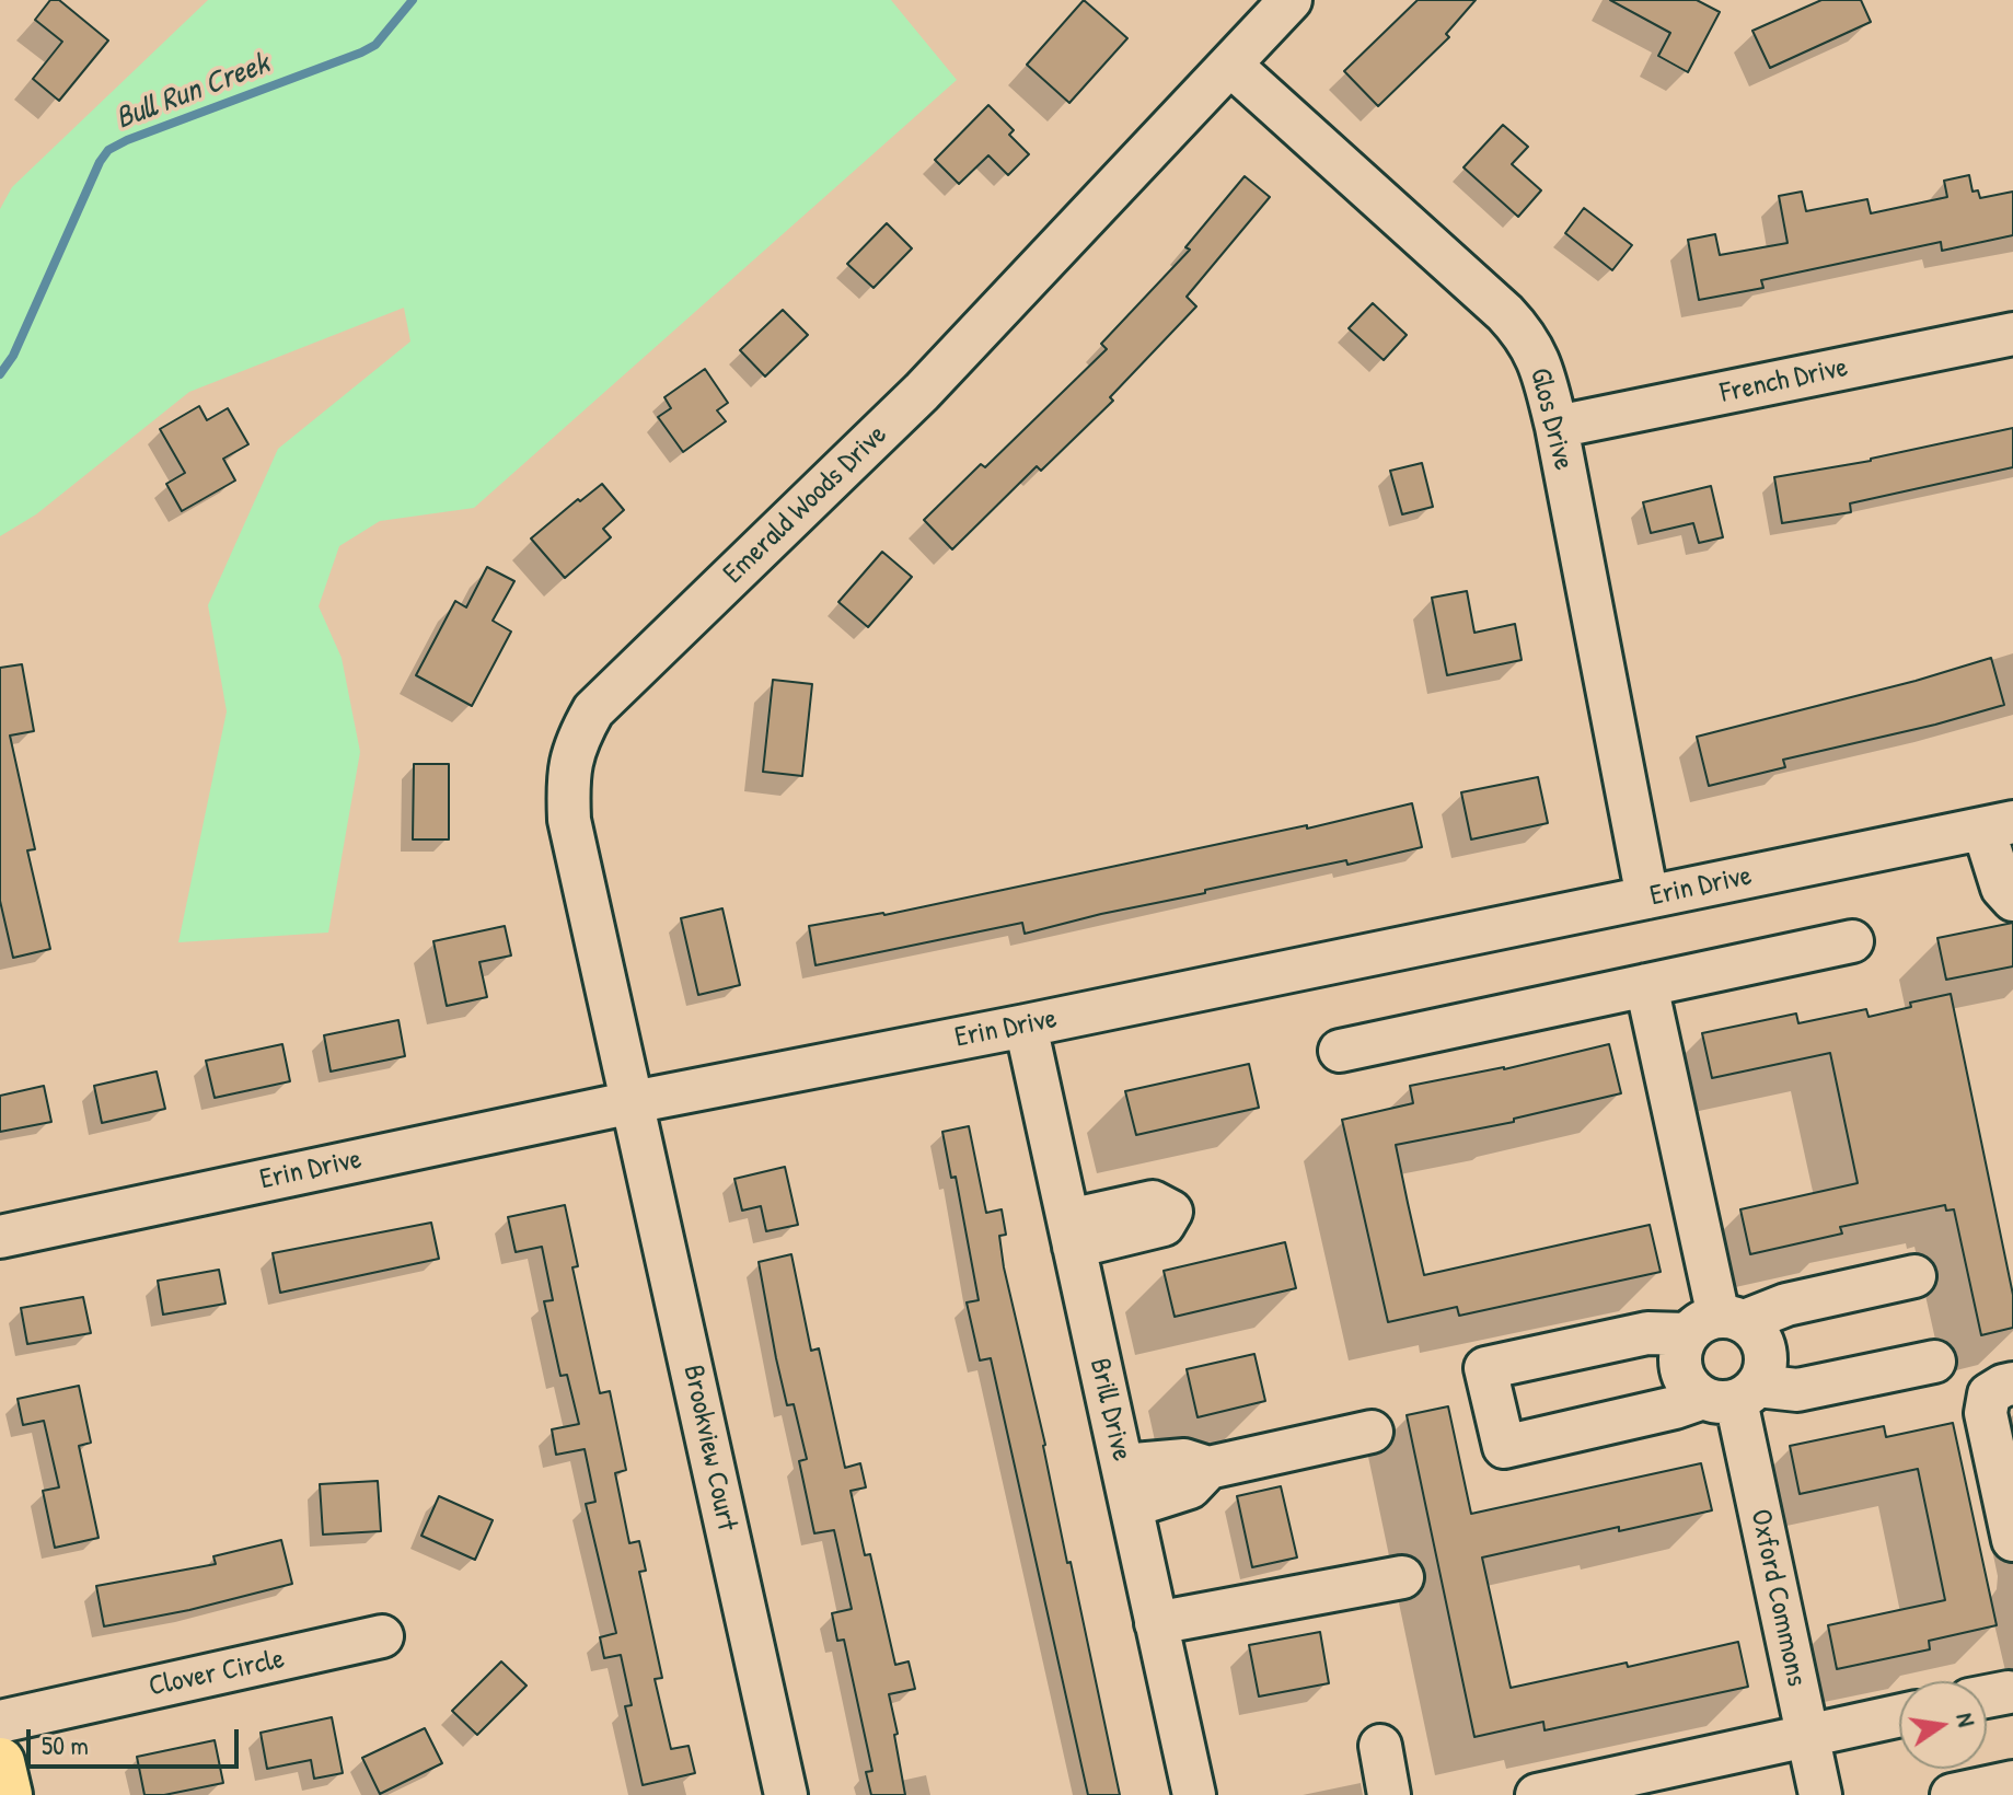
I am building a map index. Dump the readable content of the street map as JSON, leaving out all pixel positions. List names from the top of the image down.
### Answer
{
  "streets": {
    "street": [
      "French Drive",
      "Glos Drive",
      "Emerald Woods Drive",
      "Erin Drive",
      "Brill Drive",
      "Brookview Court",
      "Oxford Commons",
      "Clover Circle"
    ]
  },
  "crossings": [
    ["French Drive", "Glos Drive"],
    ["Glos Drive", "Emerald Woods Drive"],
    ["Glos Drive", "Erin Drive"],
    ["Emerald Woods Drive", "Erin Drive"],
    ["Emerald Woods Drive", "Brookview Court"],
    ["Erin Drive", "Brill Drive"],
    ["Erin Drive", "Brookview Court"]
  ],
  "water": ["Bull Run Creek"],
  "scale_bar": "50 m",
  "north": "right"
}
